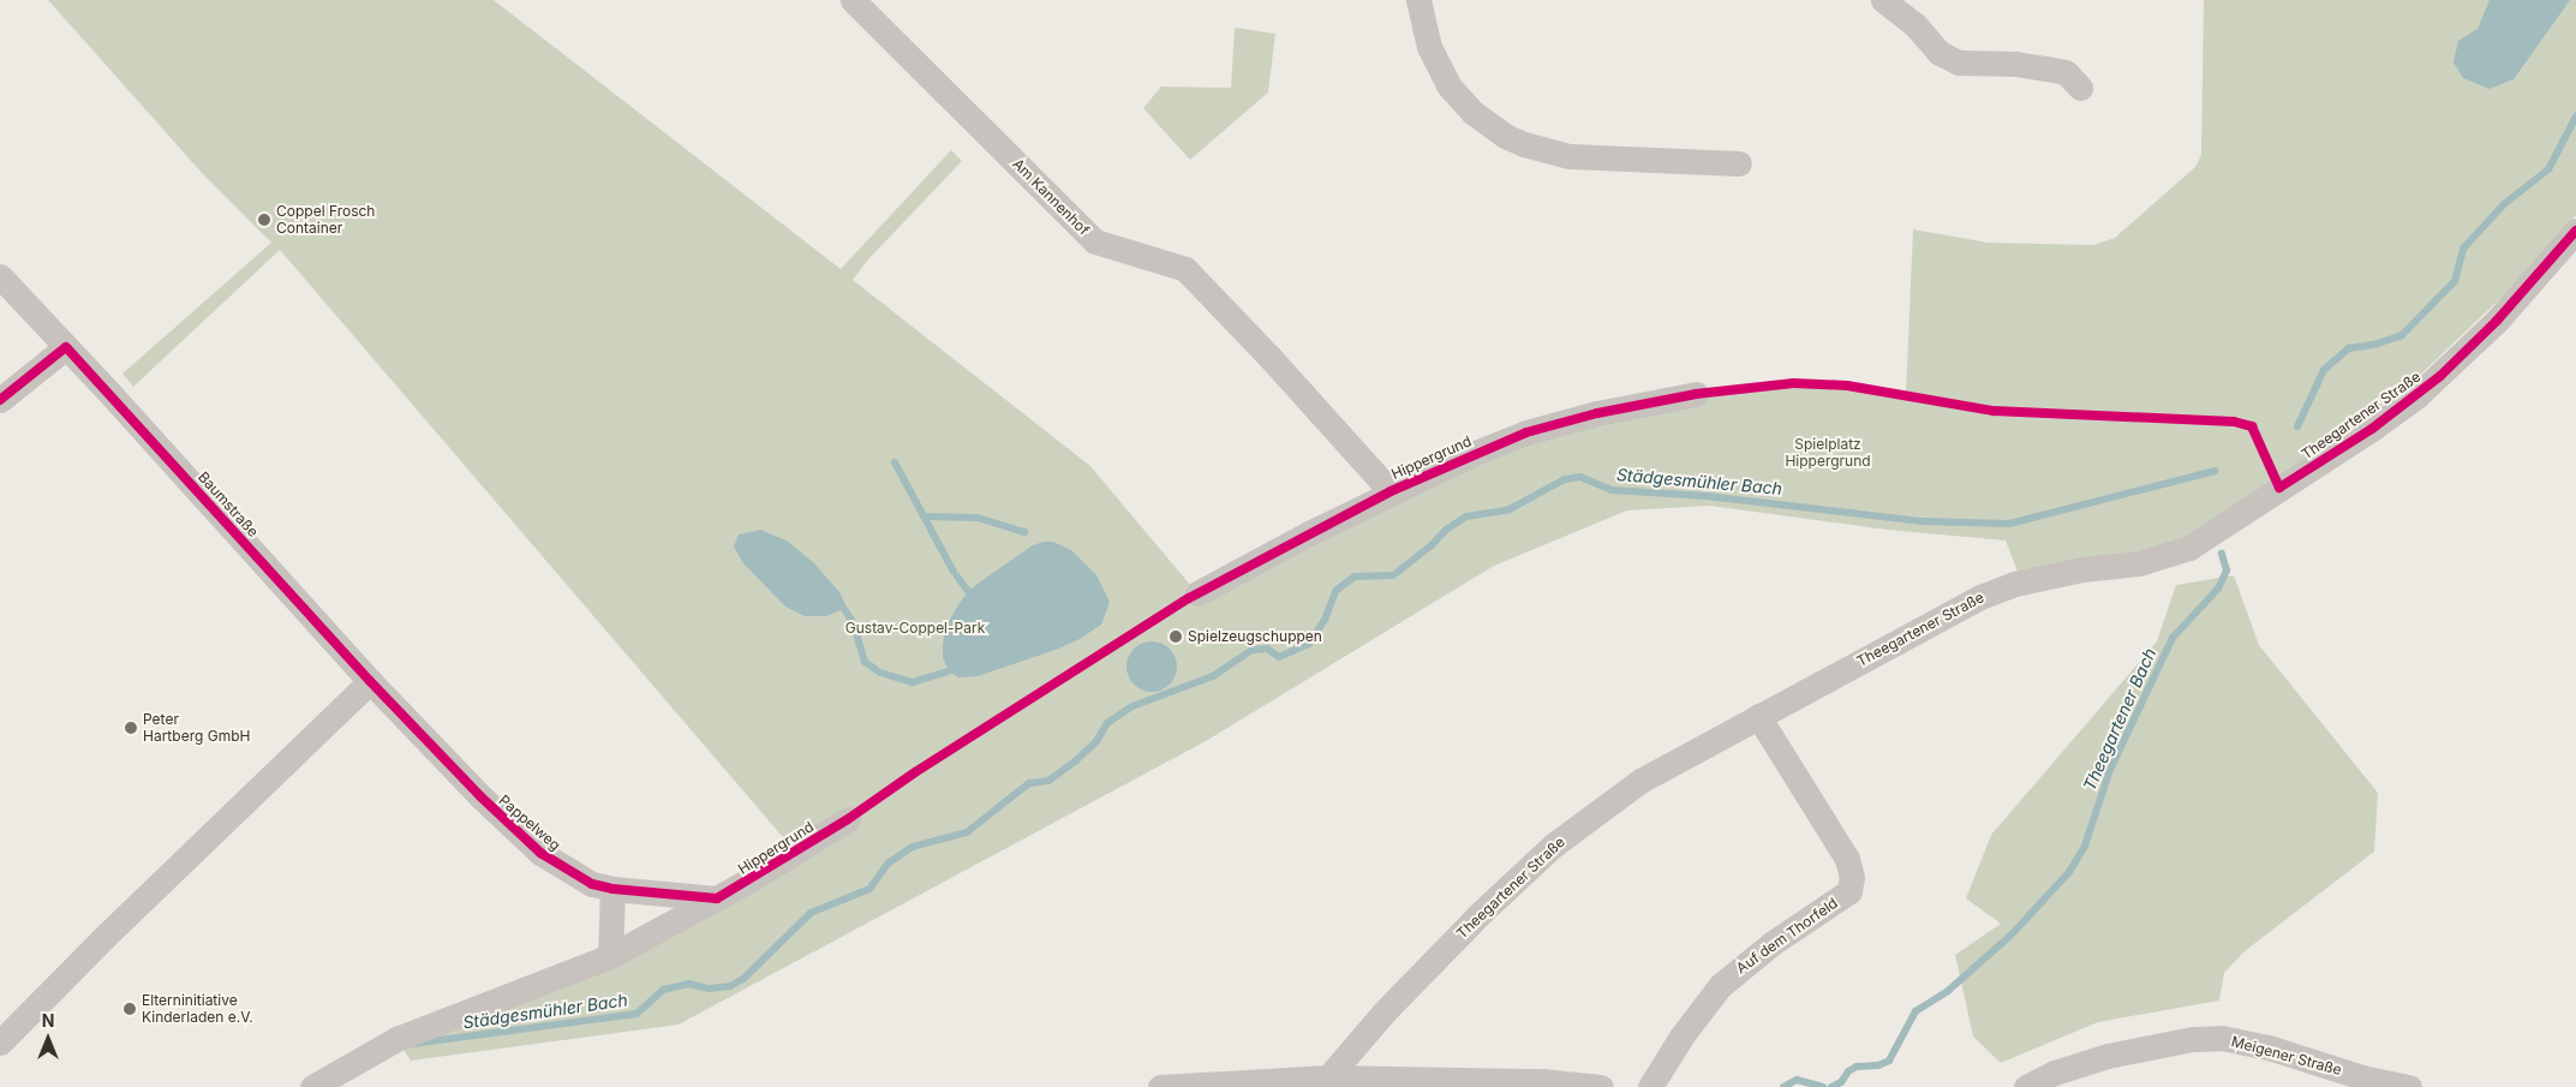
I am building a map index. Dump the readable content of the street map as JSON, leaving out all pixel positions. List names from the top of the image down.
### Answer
{
  "streets": {
    "street": [
      "Am Kannenhof",
      "Theegartener Straße",
      "Hippergrund",
      "Baumstraße",
      "Pappelweg",
      "Auf dem Thorfeld",
      "Meigener Straße"
    ]
  },
  "crossings": [
    ["Am Kannenhof", "Hippergrund"],
    ["Theegartener Straße", "Auf dem Thorfeld"],
    ["Hippergrund", "Pappelweg"],
    ["Baumstraße", "Pappelweg"]
  ],
  "water": ["Städgesmühler Bach", "Theegartener Bach"],
  "parks": ["Spielplatz Hippergrund", "Gustav-Coppel-Park"],
  "places": [
    "Coppel Frosch Container",
    "Spielzeugschuppen",
    "Peter Hartberg GmbH",
    "Elterninitiative Kinderladen e.V."
  ],
  "north": "top"
}
